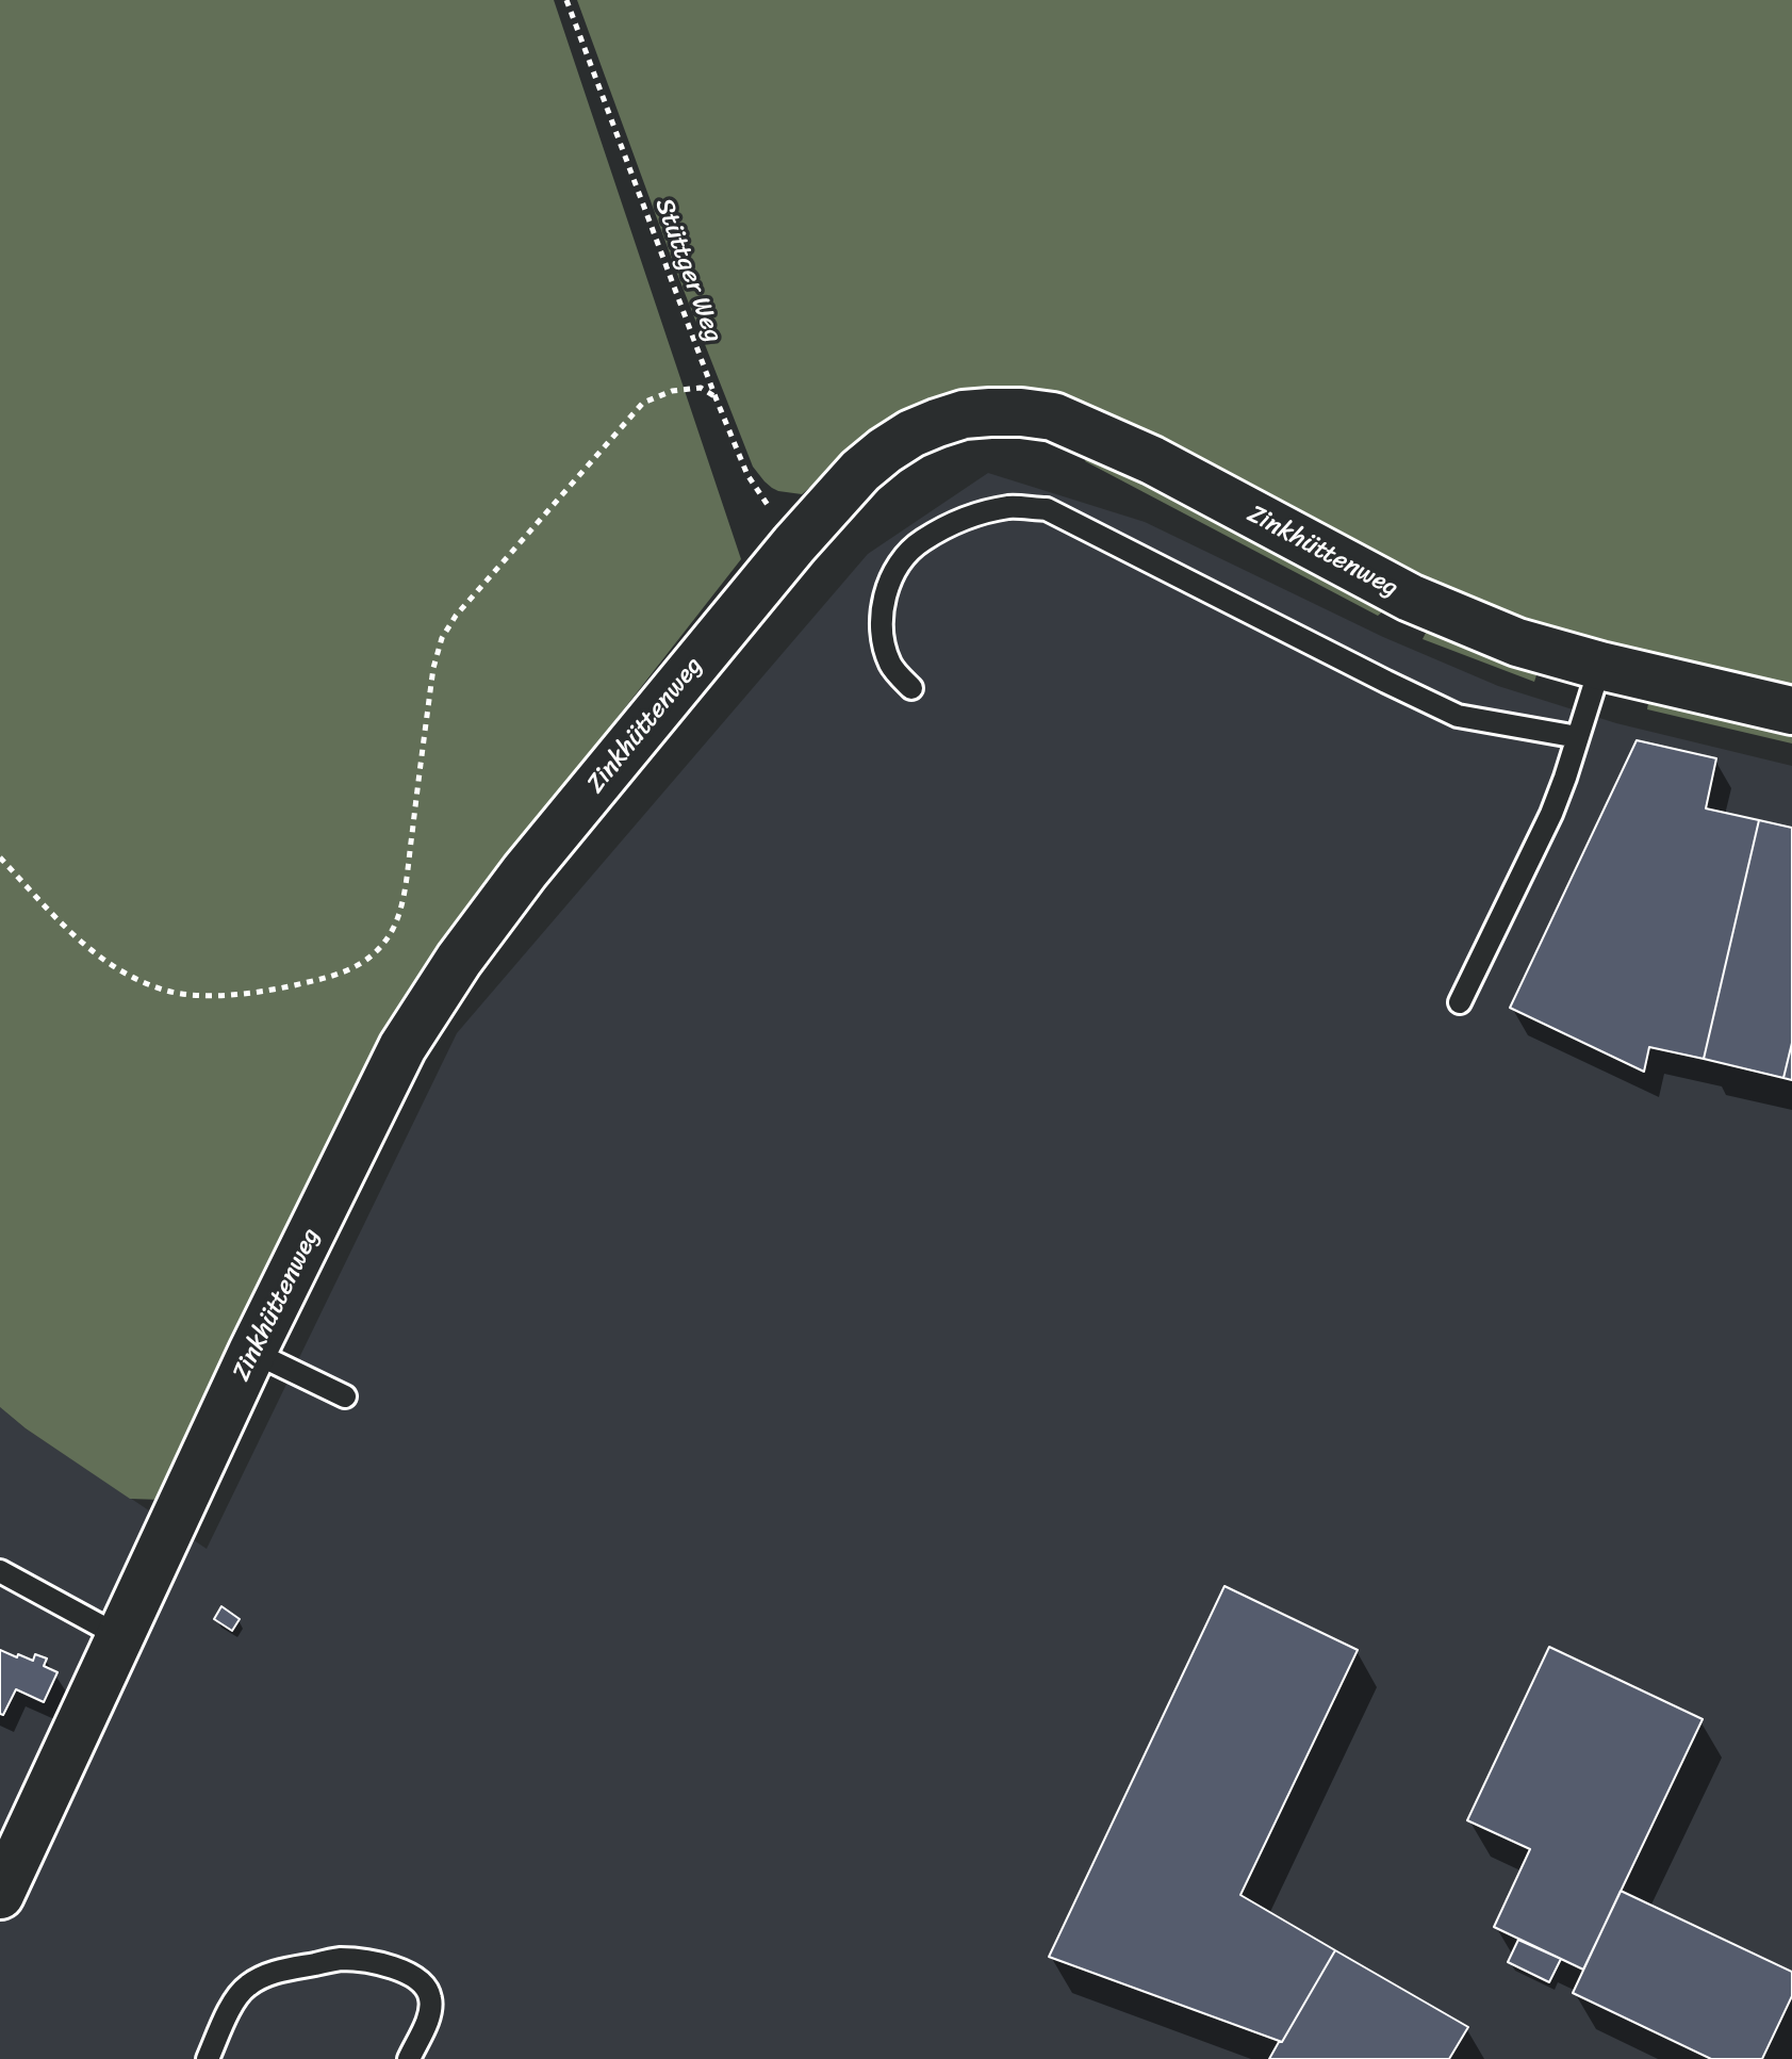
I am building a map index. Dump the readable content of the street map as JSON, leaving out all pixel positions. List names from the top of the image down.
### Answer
{
  "streets": {
    "street": ["Zinkhüttenweg"],
    "path": ["Stüttger Weg"]
  },
  "crossings": [
    ["Stüttger Weg", "Zinkhüttenweg"]
  ]
}
